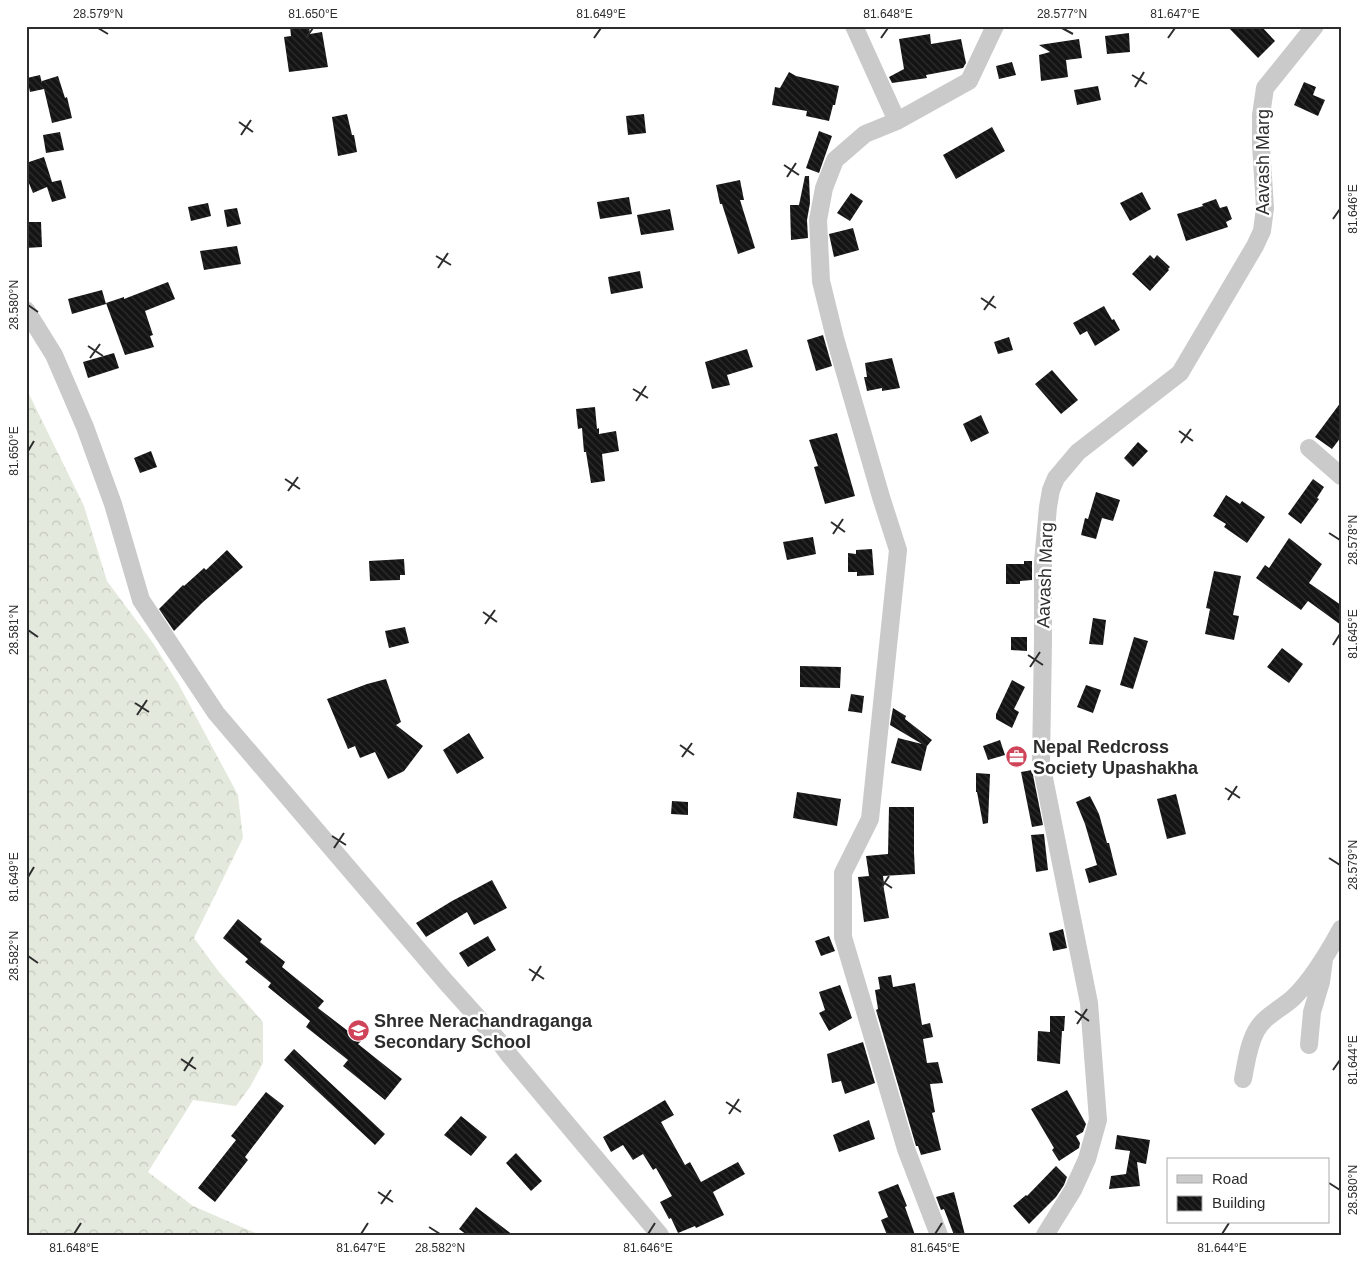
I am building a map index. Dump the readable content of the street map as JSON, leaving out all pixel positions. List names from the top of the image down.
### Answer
{
  "streets": {
    "street": ["Aavash Marg"]
  },
  "places": {
    "office": ["Nepal Redcross Society Upashakha"],
    "school or university": ["Shree Nerachandraganga Secondary School"]
  },
  "legend": ["Road", "Building"],
  "coordinates": [
    "28.579°N",
    "81.650°E",
    "81.649°E",
    "81.648°E",
    "28.577°N",
    "81.647°E",
    "81.646°E",
    "28.580°N",
    "28.578°N",
    "28.581°N",
    "81.645°E",
    "28.582°N",
    "81.644°E"
  ]
}
